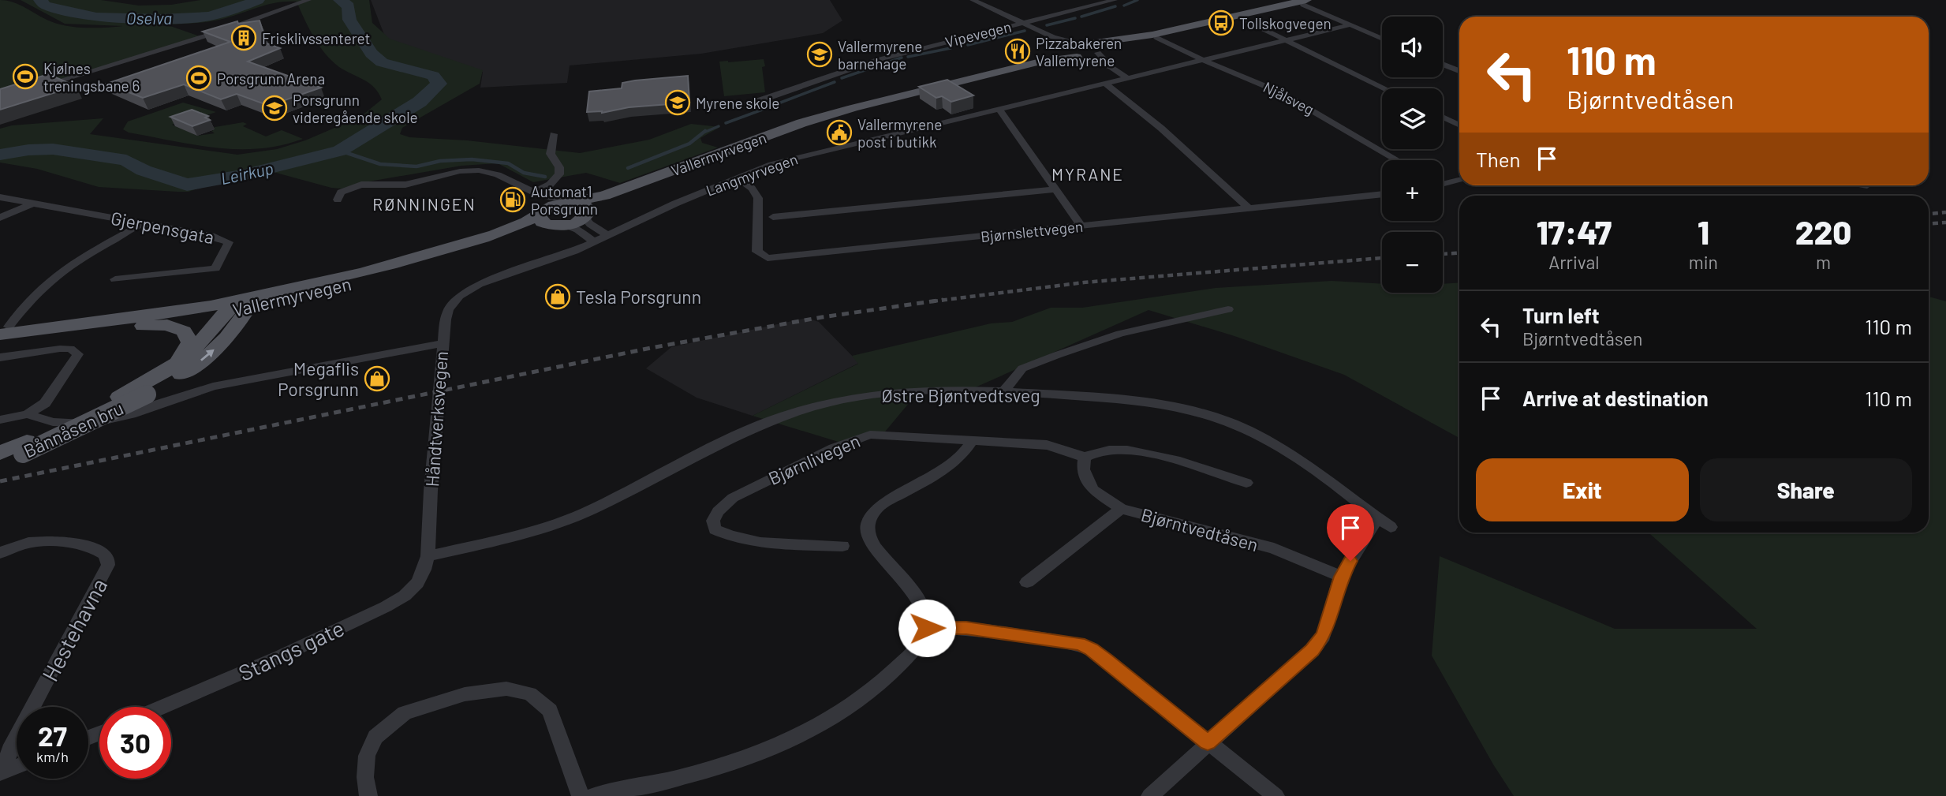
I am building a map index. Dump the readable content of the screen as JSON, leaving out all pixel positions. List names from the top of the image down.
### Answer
{
  "streets": {
    "main road": ["Vallermyrvegen", "Bånnåsen bru"],
    "street": [
      "Vipevegen",
      "Njålsveg",
      "Langmyrvegen",
      "Gjerpensgata",
      "Bjørnslettvegen",
      "Østre Bjøntvedtsveg",
      "Håndtverksvegen",
      "Bjørnlivegen",
      "Bjørntvedtåsen",
      "Hestehavna",
      "Stangs gate"
    ]
  },
  "crossings": [
    ["Njålsveg", "Langmyrvegen"],
    ["Vallermyrvegen", "Bånnåsen bru"],
    ["Langmyrvegen", "Bjørnslettvegen"],
    ["Langmyrvegen", "Håndtverksvegen"],
    ["Østre Bjøntvedtsveg", "Håndtverksvegen"],
    ["Østre Bjøntvedtsveg", "Bjørntvedtåsen"],
    ["Østre Bjøntvedtsveg", "Stangs gate"],
    ["Håndtverksvegen", "Stangs gate"]
  ],
  "districts": ["MYRANE", "RØNNINGEN"],
  "water": ["Oselva", "Leirkup"],
  "places": {
    "bus stop": ["Tollskogvegen"],
    "building": ["Frisklivssenteret"],
    "restaurant": ["Pizzabakeren Vallemyrene"],
    "school or university": ["Vallermyrene barnehage", "Myrene skole", "Porsgrunn videregående skole"],
    "sports": ["Kjølnes treningsbane 6", "Porsgrunn Arena"],
    "public building": ["Vallermyrene post i butikk"],
    "fuel station": ["Automat1 Porsgrunn"],
    "shop": ["Tesla Porsgrunn", "Megaflis Porsgrunn"]
  },
  "page": {
    "map_buttons": ["+", "−"],
    "turn": ["110 m", "Bjørntvedtåsen"],
    "then": "Then",
    "eta": [
      "17:47",
      "Arrival",
      "1",
      "min",
      "220",
      "m"
    ],
    "list": [
      {
        "name": "Turn left",
        "note": "Bjørntvedtåsen",
        "value": "110 m"
      },
      {
        "name": "Arrive at destination",
        "value": "110 m"
      }
    ],
    "buttons": ["Exit", "Share"],
    "speed": "27 km/h",
    "limit": "30"
  }
}
